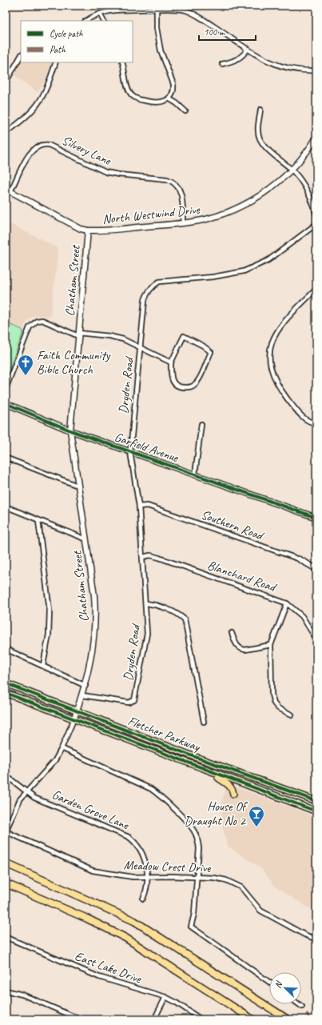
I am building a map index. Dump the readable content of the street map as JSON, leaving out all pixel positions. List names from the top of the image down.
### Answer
{
  "streets": {
    "main road": ["Fletcher Parkway"],
    "street": [
      "Silvery Lane",
      "North Westwind Drive",
      "Chatham Street",
      "Dryden Road",
      "Garfield Avenue",
      "Southern Road",
      "Blanchard Road",
      "Garden Grove Lane",
      "Meadow Crest Drive",
      "East Lake Drive"
    ]
  },
  "crossings": [
    ["Silvery Lane", "North Westwind Drive"],
    ["North Westwind Drive", "Chatham Street"],
    ["Chatham Street", "Dryden Road"],
    ["Chatham Street", "Garfield Avenue"],
    ["Chatham Street", "Fletcher Parkway"],
    ["Chatham Street", "Garden Grove Lane"],
    ["Chatham Street", "Meadow Crest Drive"],
    ["Dryden Road", "Garfield Avenue"],
    ["Dryden Road", "Southern Road"],
    ["Dryden Road", "Blanchard Road"],
    ["Garden Grove Lane", "Meadow Crest Drive"]
  ],
  "places": {
    "church": ["Faith Community Bible Church"],
    "bar": ["House Of Draught No 2"]
  },
  "legend": ["Cycle path", "Path"],
  "scale_bar": "100 m",
  "north": "top left"
}
